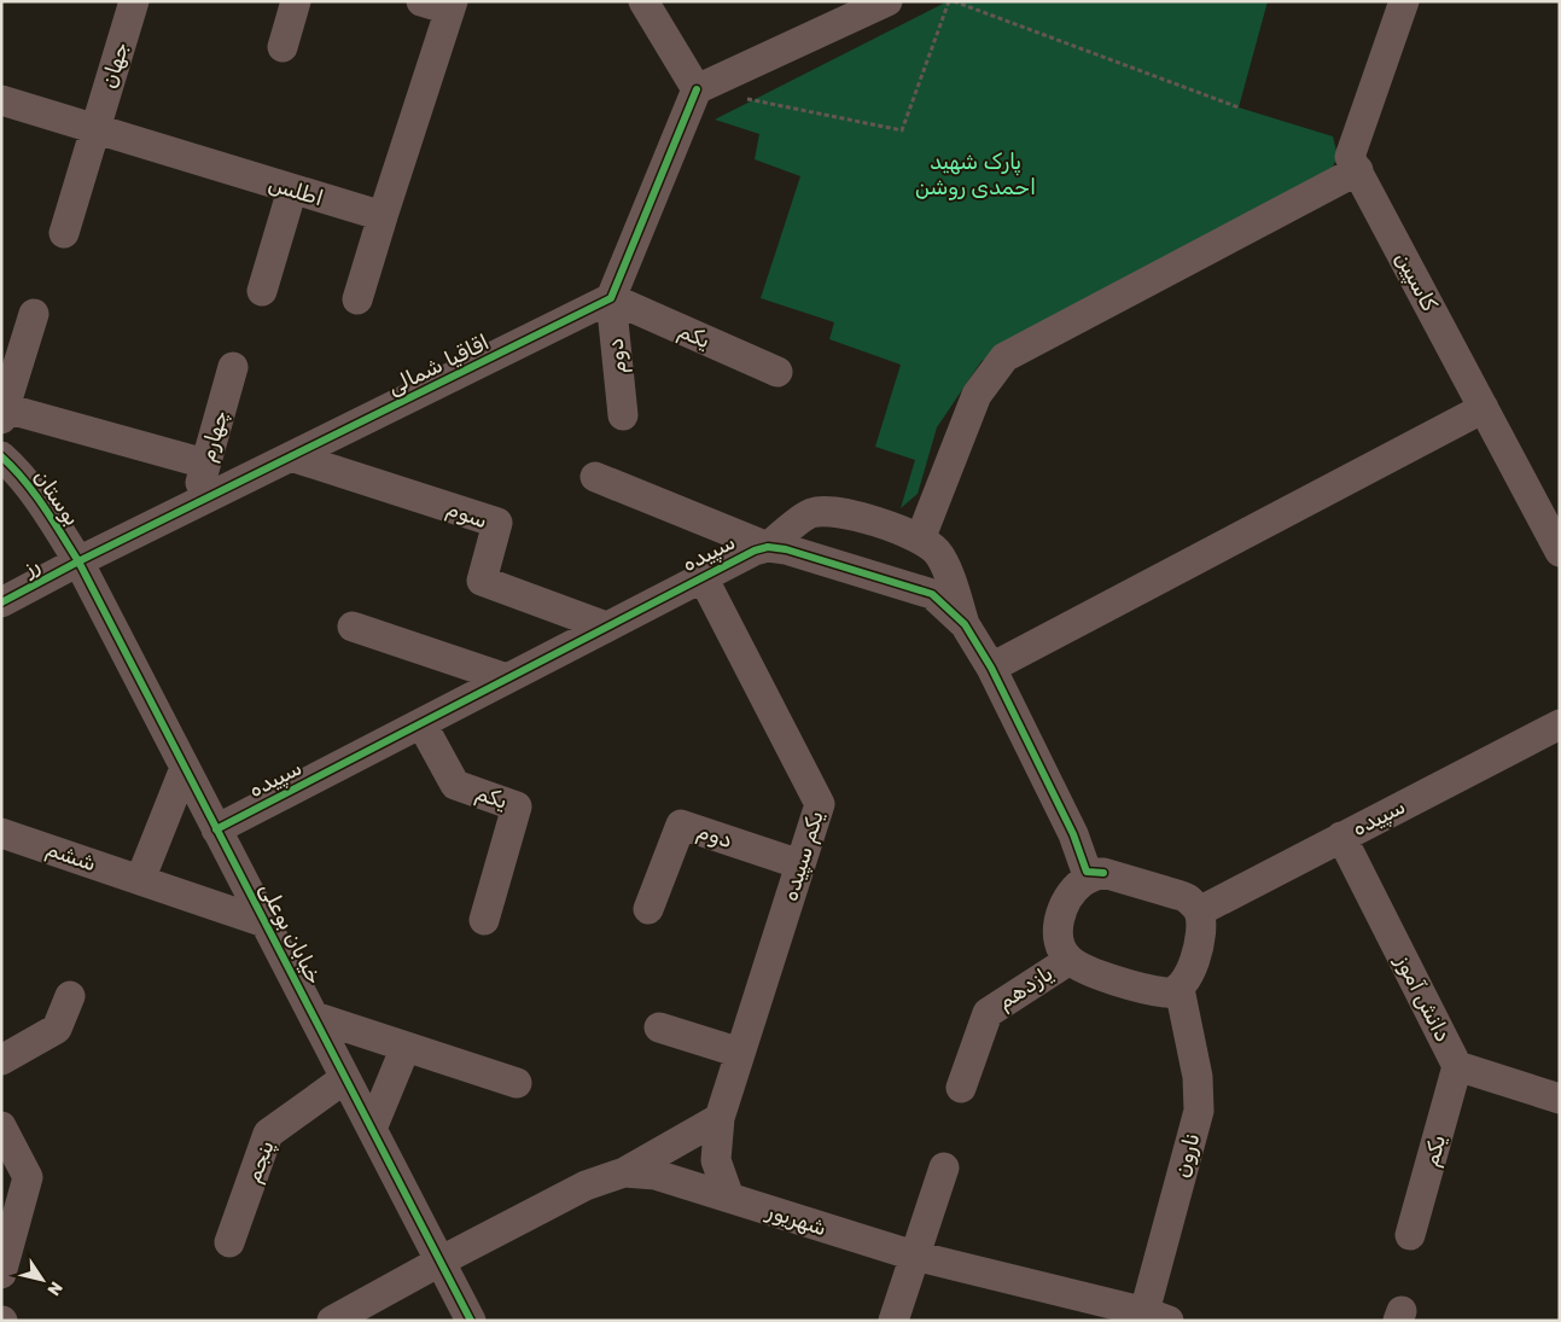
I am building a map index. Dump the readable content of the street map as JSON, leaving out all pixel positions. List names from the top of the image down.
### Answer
{
  "streets": {
    "street": [
      "جهان",
      "اطلس",
      "کاسپین",
      "یکم",
      "دوم",
      "اقاقیا شمالی",
      "چهارم",
      "بوستان",
      "سوم",
      "سپیده",
      "رز",
      "ششم",
      "یکم سپیده",
      "خیابان بوعلی",
      "یازدهم",
      "دانش آموز",
      "نارون",
      "پنجم",
      "شهریور"
    ]
  },
  "crossings": [
    ["جهان", "اطلس"],
    ["یکم", "دوم"],
    ["یکم", "اقاقیا شمالی"],
    ["یکم", "سپیده"],
    ["یکم", "دانش آموز"],
    ["دوم", "اقاقیا شمالی"],
    ["دوم", "یکم سپیده"],
    ["اقاقیا شمالی", "چهارم"],
    ["اقاقیا شمالی", "بوستان"],
    ["اقاقیا شمالی", "سوم"],
    ["اقاقیا شمالی", "رز"],
    ["اقاقیا شمالی", "خیابان بوعلی"],
    ["بوستان", "رز"],
    ["بوستان", "خیابان بوعلی"],
    ["سوم", "سپیده"],
    ["سپیده", "یکم سپیده"],
    ["سپیده", "خیابان بوعلی"],
    ["سپیده", "یازدهم"],
    ["سپیده", "دانش آموز"],
    ["سپیده", "نارون"],
    ["رز", "خیابان بوعلی"],
    ["ششم", "خیابان بوعلی"],
    ["یکم سپیده", "شهریور"],
    ["خیابان بوعلی", "پنجم"],
    ["خیابان بوعلی", "شهریور"],
    ["یازدهم", "نارون"],
    ["نارون", "شهریور"]
  ],
  "parks": ["پارک شهید احمدی روشن"],
  "north": "bottom right"
}
